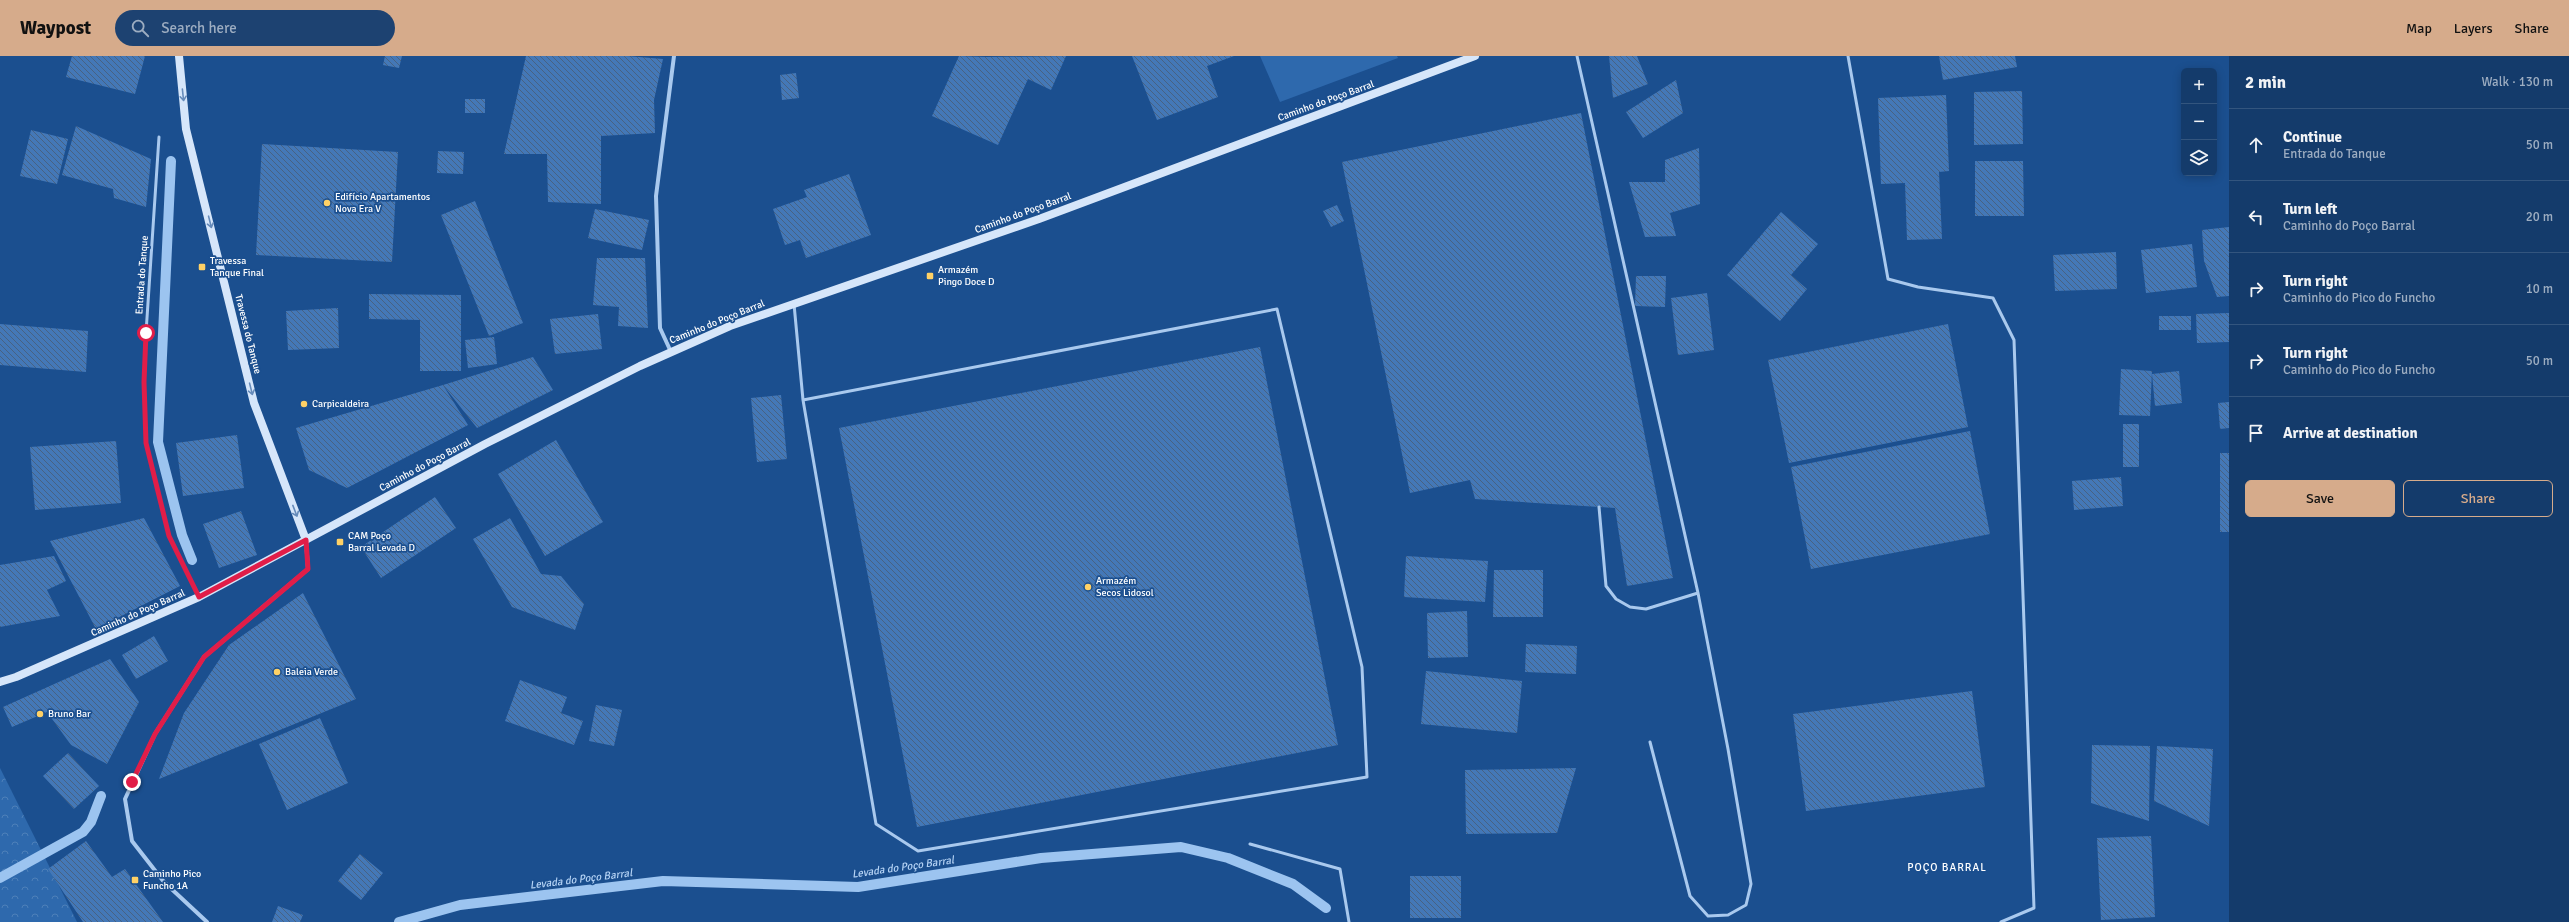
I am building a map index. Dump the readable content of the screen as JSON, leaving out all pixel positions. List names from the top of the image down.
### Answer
{
  "streets": {
    "street": ["Caminho do Poço Barral", "Travessa do Tanque"],
    "lane": ["Entrada do Tanque"]
  },
  "crossings": [
    ["Caminho do Poço Barral", "Entrada do Tanque"],
    ["Caminho do Poço Barral", "Travessa do Tanque"]
  ],
  "one_way": ["Travessa do Tanque"],
  "districts": ["POÇO BARRAL"],
  "water": ["Levada do Poço Barral"],
  "places": {
    "other": [
      "Edifício Apartamentos Nova Era V",
      "Carpicaldeira",
      "Armazém Secos Lidosol",
      "Baleia Verde",
      "Bruno Bar"
    ],
    "transit": [
      "Travessa Tanque Final",
      "Armazém Pingo Doce D",
      "CAM Poço Barral Levada D",
      "Caminho Pico Funcho 1A"
    ]
  },
  "page": {
    "header": "Waypost",
    "search": "Search here",
    "nav": ["Map", "Layers", "Share"],
    "heading": ["2 min", "Walk · 130 m"],
    "map_buttons": ["+", "−"],
    "list": [
      ["Continue", "Entrada do Tanque", "50 m"],
      ["Turn left", "Caminho do Poço Barral", "20 m"],
      ["Turn right", "Caminho do Pico do Funcho", "10 m"],
      ["Turn right", "Caminho do Pico do Funcho", "50 m"],
      "Arrive at destination"
    ],
    "buttons": ["Save", "Share"]
  }
}
